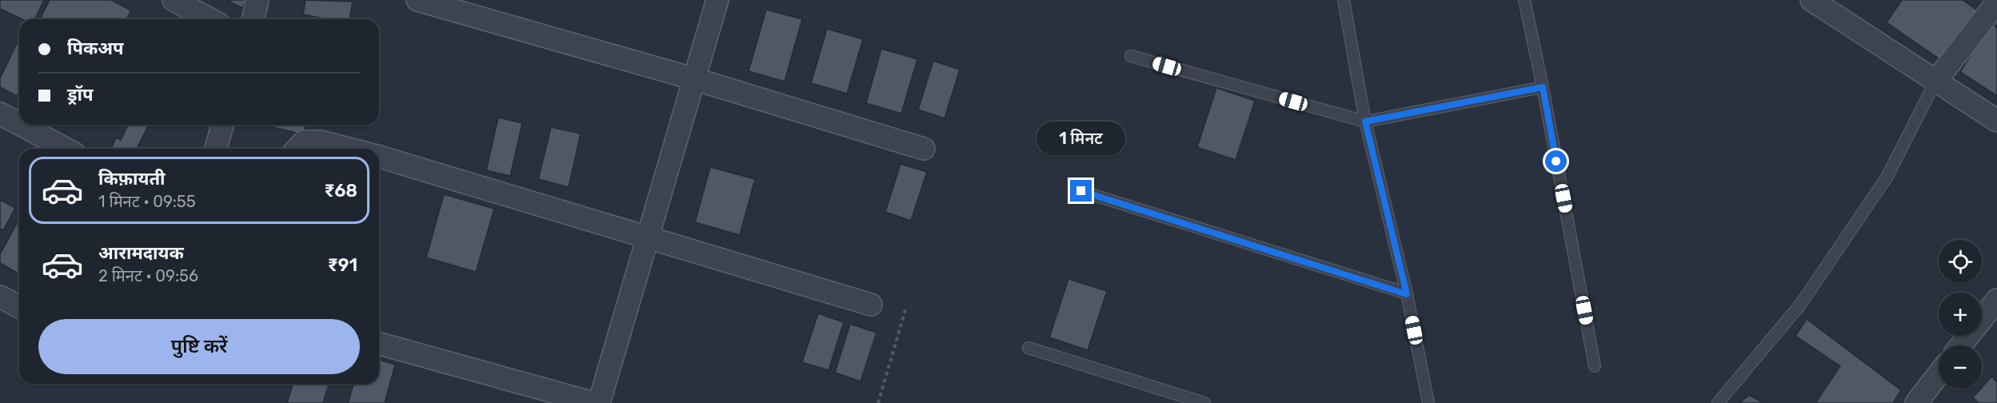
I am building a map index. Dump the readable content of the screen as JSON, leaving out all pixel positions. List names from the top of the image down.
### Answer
{
  "page": {
    "banner": ["पिकअप", "ड्रॉप"],
    "bubble": "1 मिनट",
    "list": [
      {
        "name": "किफ़ायती",
        "note": "1 मिनट · 09:55",
        "value": "₹68"
      },
      {
        "name": "आरामदायक",
        "note": "2 मिनट · 09:56",
        "value": "₹91"
      }
    ],
    "map_buttons": ["+", "−"],
    "buttons": "पुष्टि करें"
  }
}
